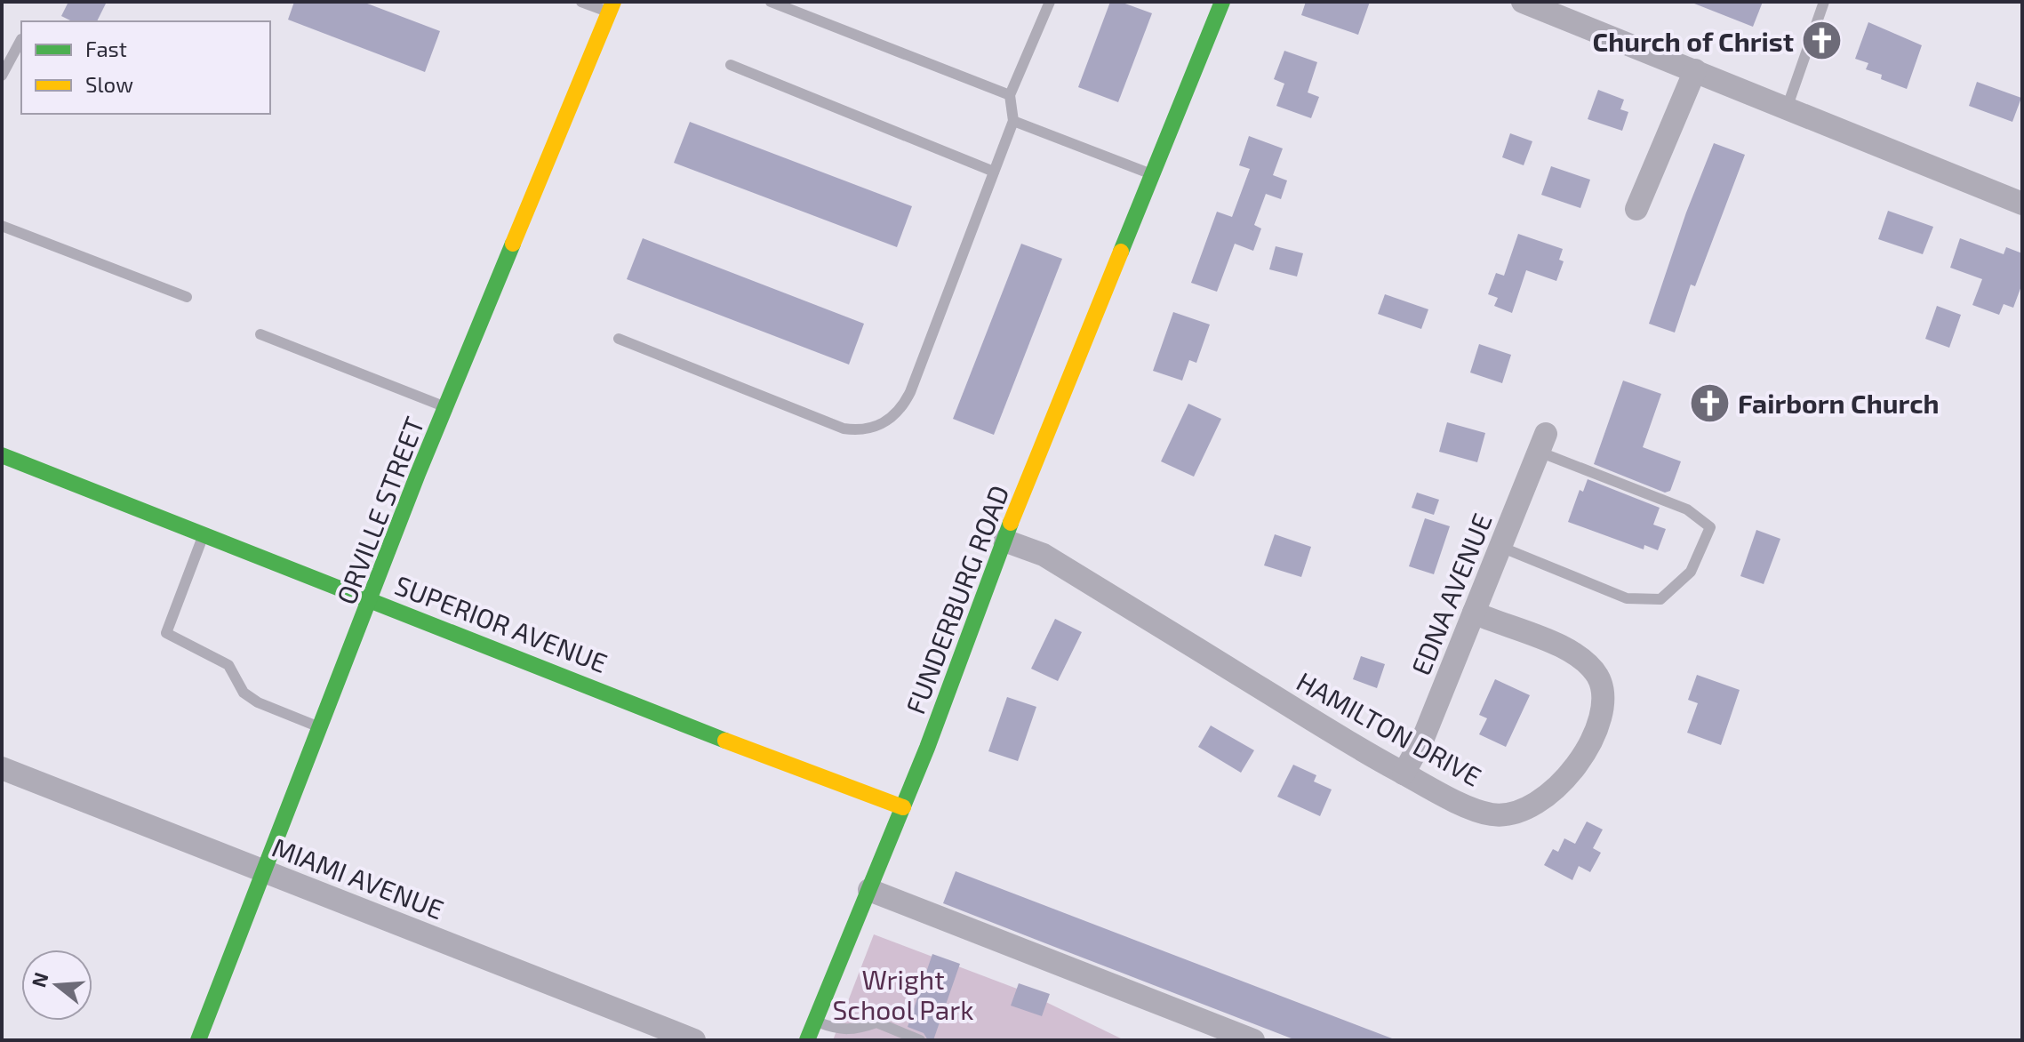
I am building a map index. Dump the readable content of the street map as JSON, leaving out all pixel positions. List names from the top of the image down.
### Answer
{
  "streets": {
    "street": [
      "ORVILLE STREET",
      "EDNA AVENUE",
      "FUNDERBURG ROAD",
      "SUPERIOR AVENUE",
      "HAMILTON DRIVE",
      "MIAMI AVENUE"
    ]
  },
  "crossings": [
    ["ORVILLE STREET", "SUPERIOR AVENUE"],
    ["ORVILLE STREET", "MIAMI AVENUE"],
    ["EDNA AVENUE", "HAMILTON DRIVE"],
    ["FUNDERBURG ROAD", "SUPERIOR AVENUE"],
    ["FUNDERBURG ROAD", "HAMILTON DRIVE"]
  ],
  "parks": ["Wright School Park"],
  "places": {
    "church": ["Church of Christ", "Fairborn Church"]
  },
  "legend": ["Fast", "Slow"],
  "north": "left"
}
